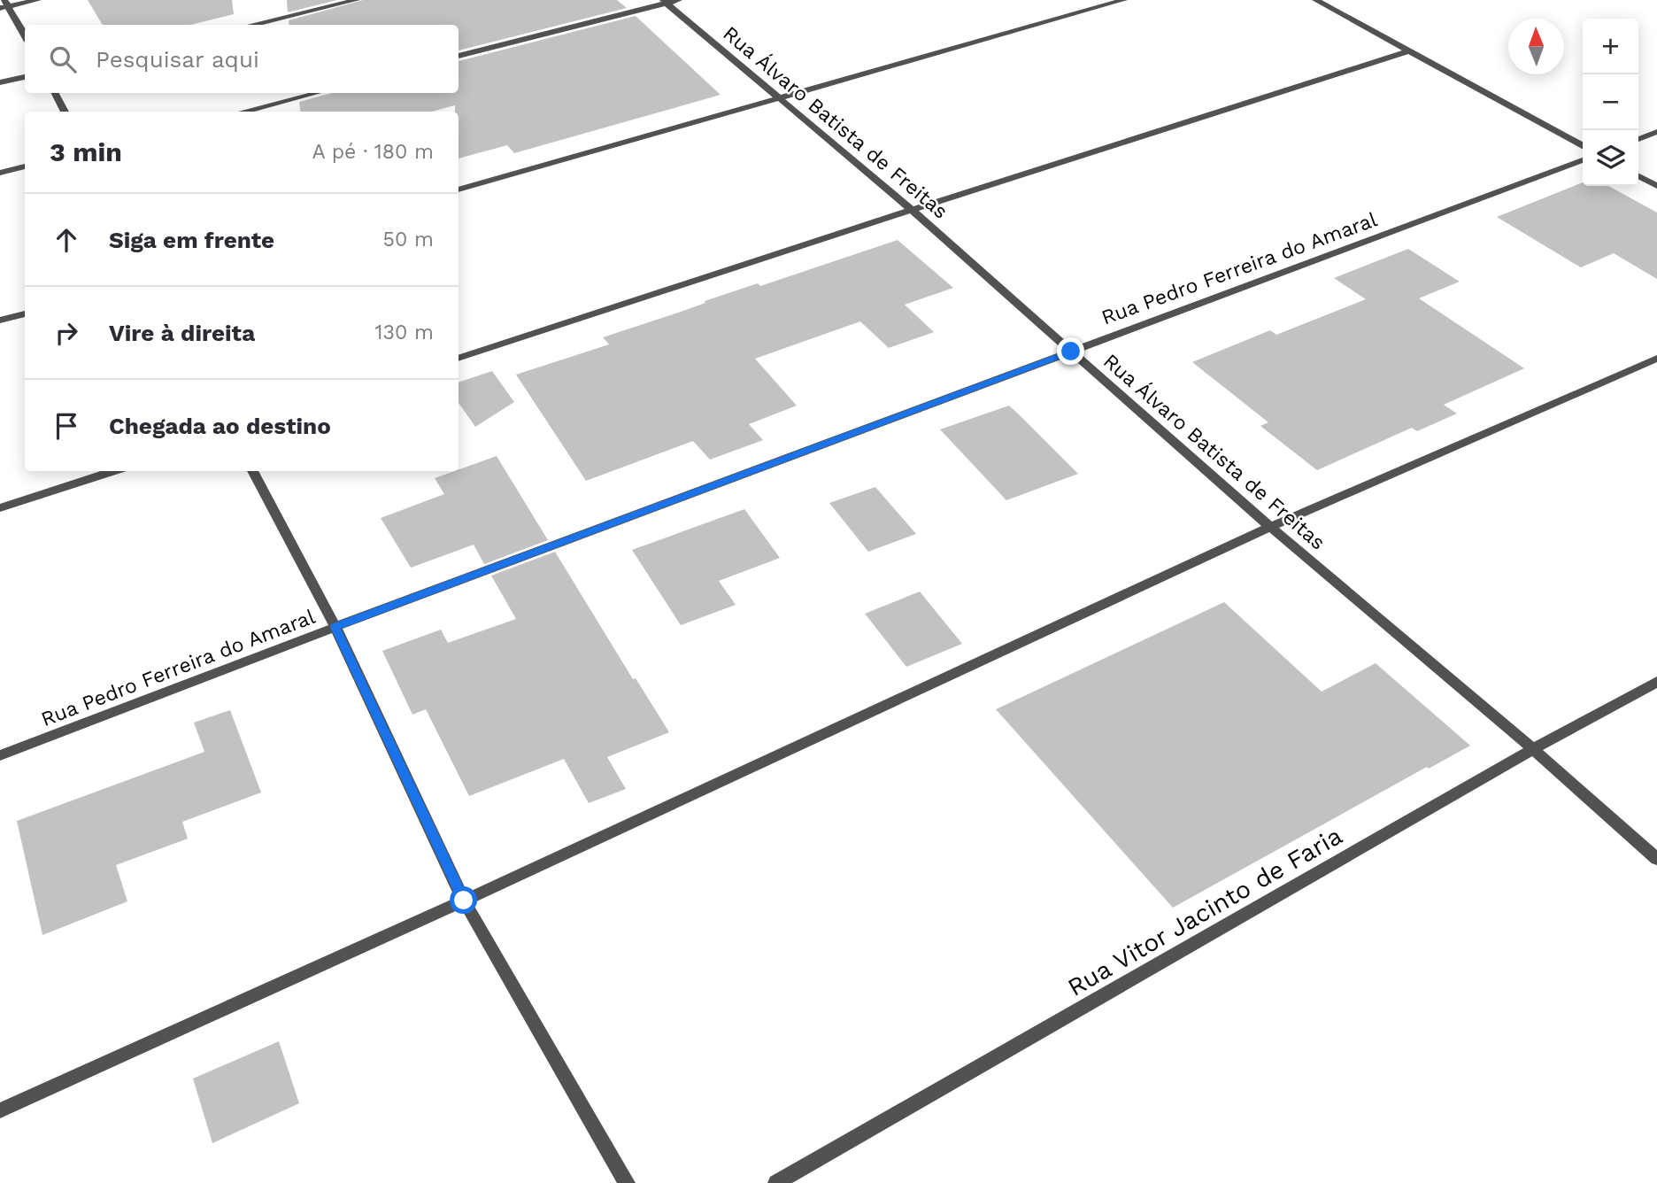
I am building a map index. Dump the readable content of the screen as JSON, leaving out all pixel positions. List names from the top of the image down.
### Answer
{
  "streets": {
    "street": ["Rua Álvaro Batista de Freitas", "Rua Pedro Ferreira do Amaral", "Rua Vitor Jacinto de Faria"]
  },
  "crossings": [
    ["Rua Álvaro Batista de Freitas", "Rua Pedro Ferreira do Amaral"],
    ["Rua Álvaro Batista de Freitas", "Rua Vitor Jacinto de Faria"]
  ],
  "north": "top",
  "page": {
    "map_buttons": ["+", "−"],
    "search": "Pesquisar aqui",
    "heading": ["3 min", "A pé · 180 m"],
    "list": [
      ["Siga em frente", "50 m"],
      ["Vire à direita", "130 m"],
      "Chegada ao destino"
    ]
  }
}
